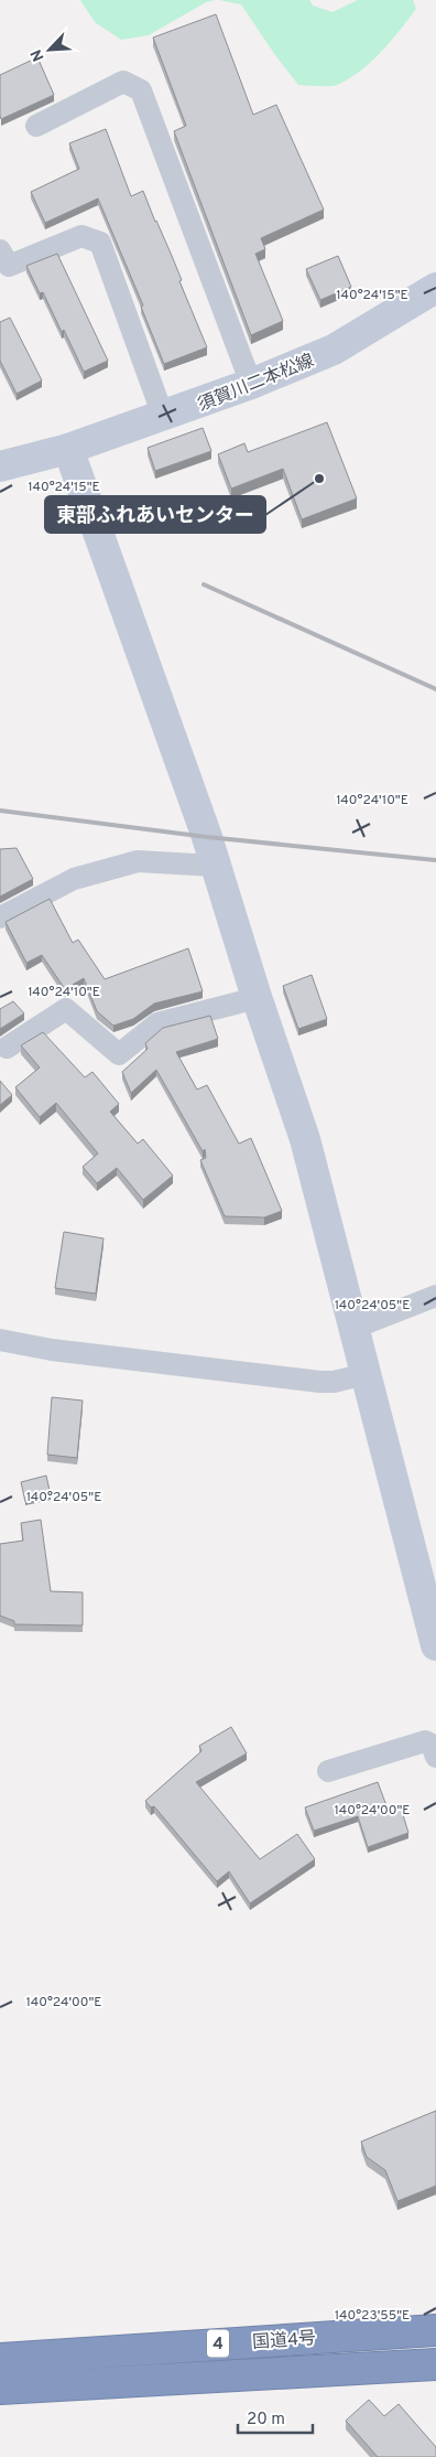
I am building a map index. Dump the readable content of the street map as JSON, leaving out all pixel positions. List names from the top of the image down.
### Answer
{
  "streets": {
    "highway": ["国道4号", "4"],
    "street": ["須賀川二本松線"]
  },
  "places": ["東部ふれあいセンター"],
  "scale_bar": "20 m",
  "north": "bottom left",
  "coordinates": [
    "140°24'15\"E",
    "140°24'10\"E",
    "140°24'05\"E",
    "140°24'00\"E",
    "140°23'55\"E"
  ]
}
